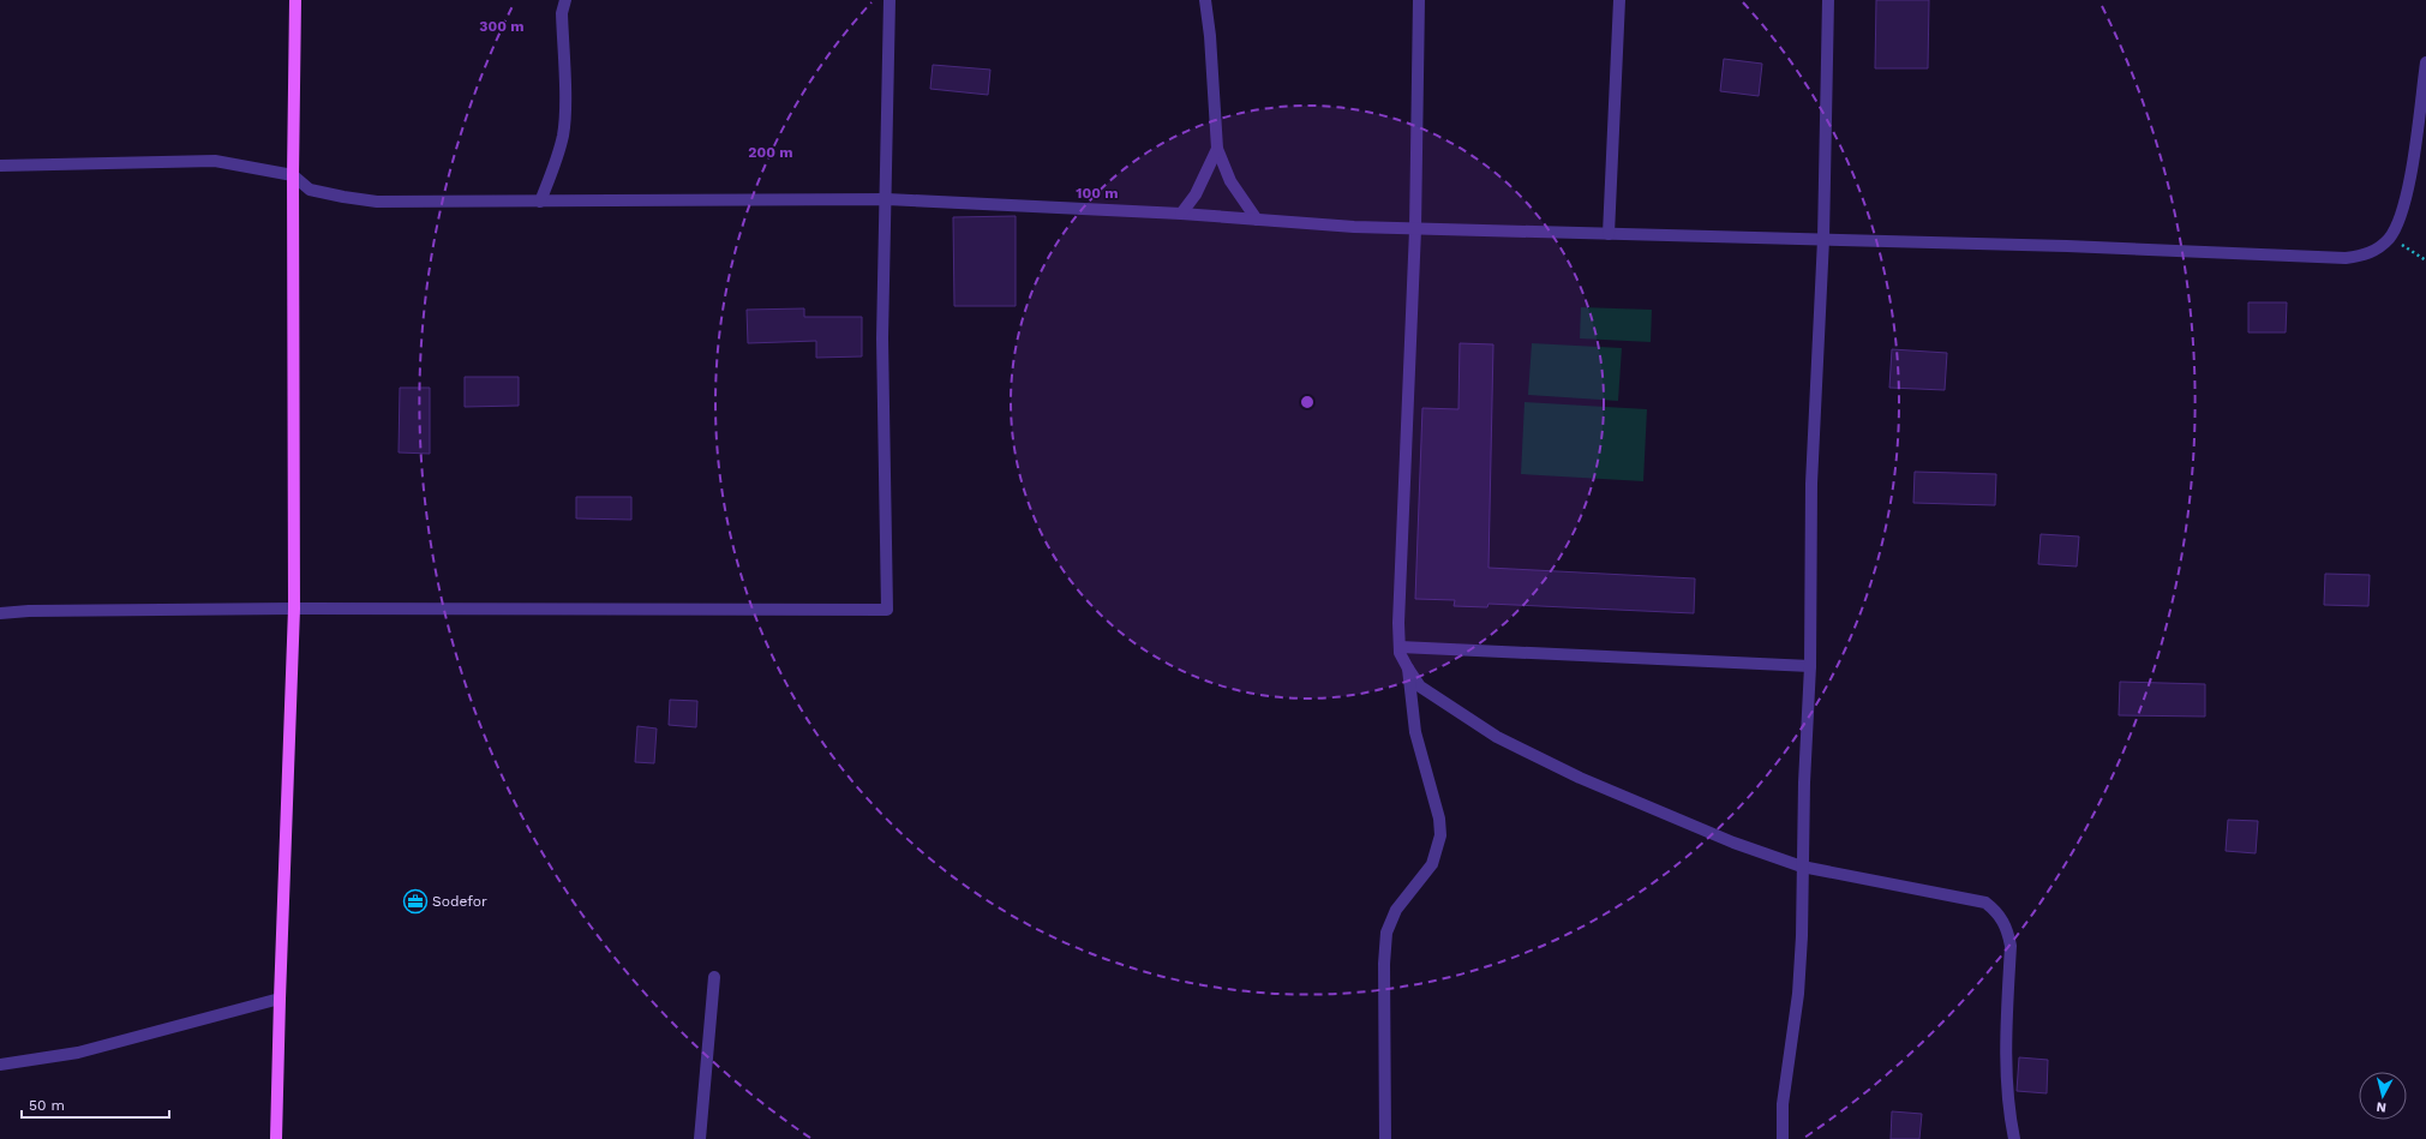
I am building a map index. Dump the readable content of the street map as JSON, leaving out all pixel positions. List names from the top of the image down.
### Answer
{
  "places": {
    "office": ["Sodefor"]
  },
  "scale_bar": "50 m",
  "north": "bottom",
  "rings": ["300 m", "200 m", "100 m"]
}
